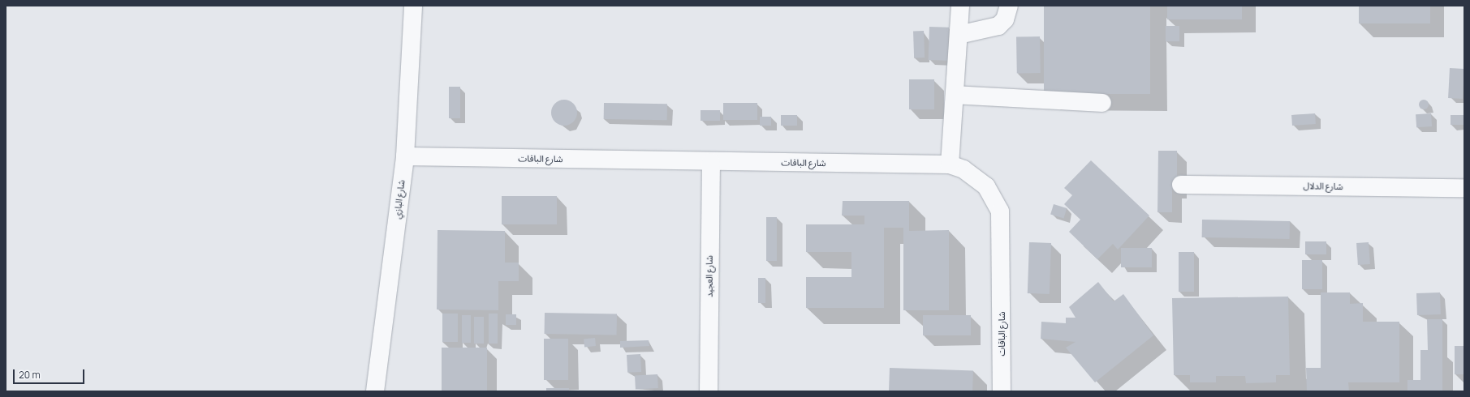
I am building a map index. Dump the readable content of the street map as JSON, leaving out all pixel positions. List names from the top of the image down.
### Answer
{
  "streets": {
    "street": [
      "شارع الباقات",
      "شارع الدلال",
      "شارع البازي",
      "شارع العجيد"
    ]
  },
  "crossings": [
    ["شارع الباقات", "شارع البازي"],
    ["شارع الباقات", "شارع العجيد"]
  ],
  "scale_bar": "20 m"
}
